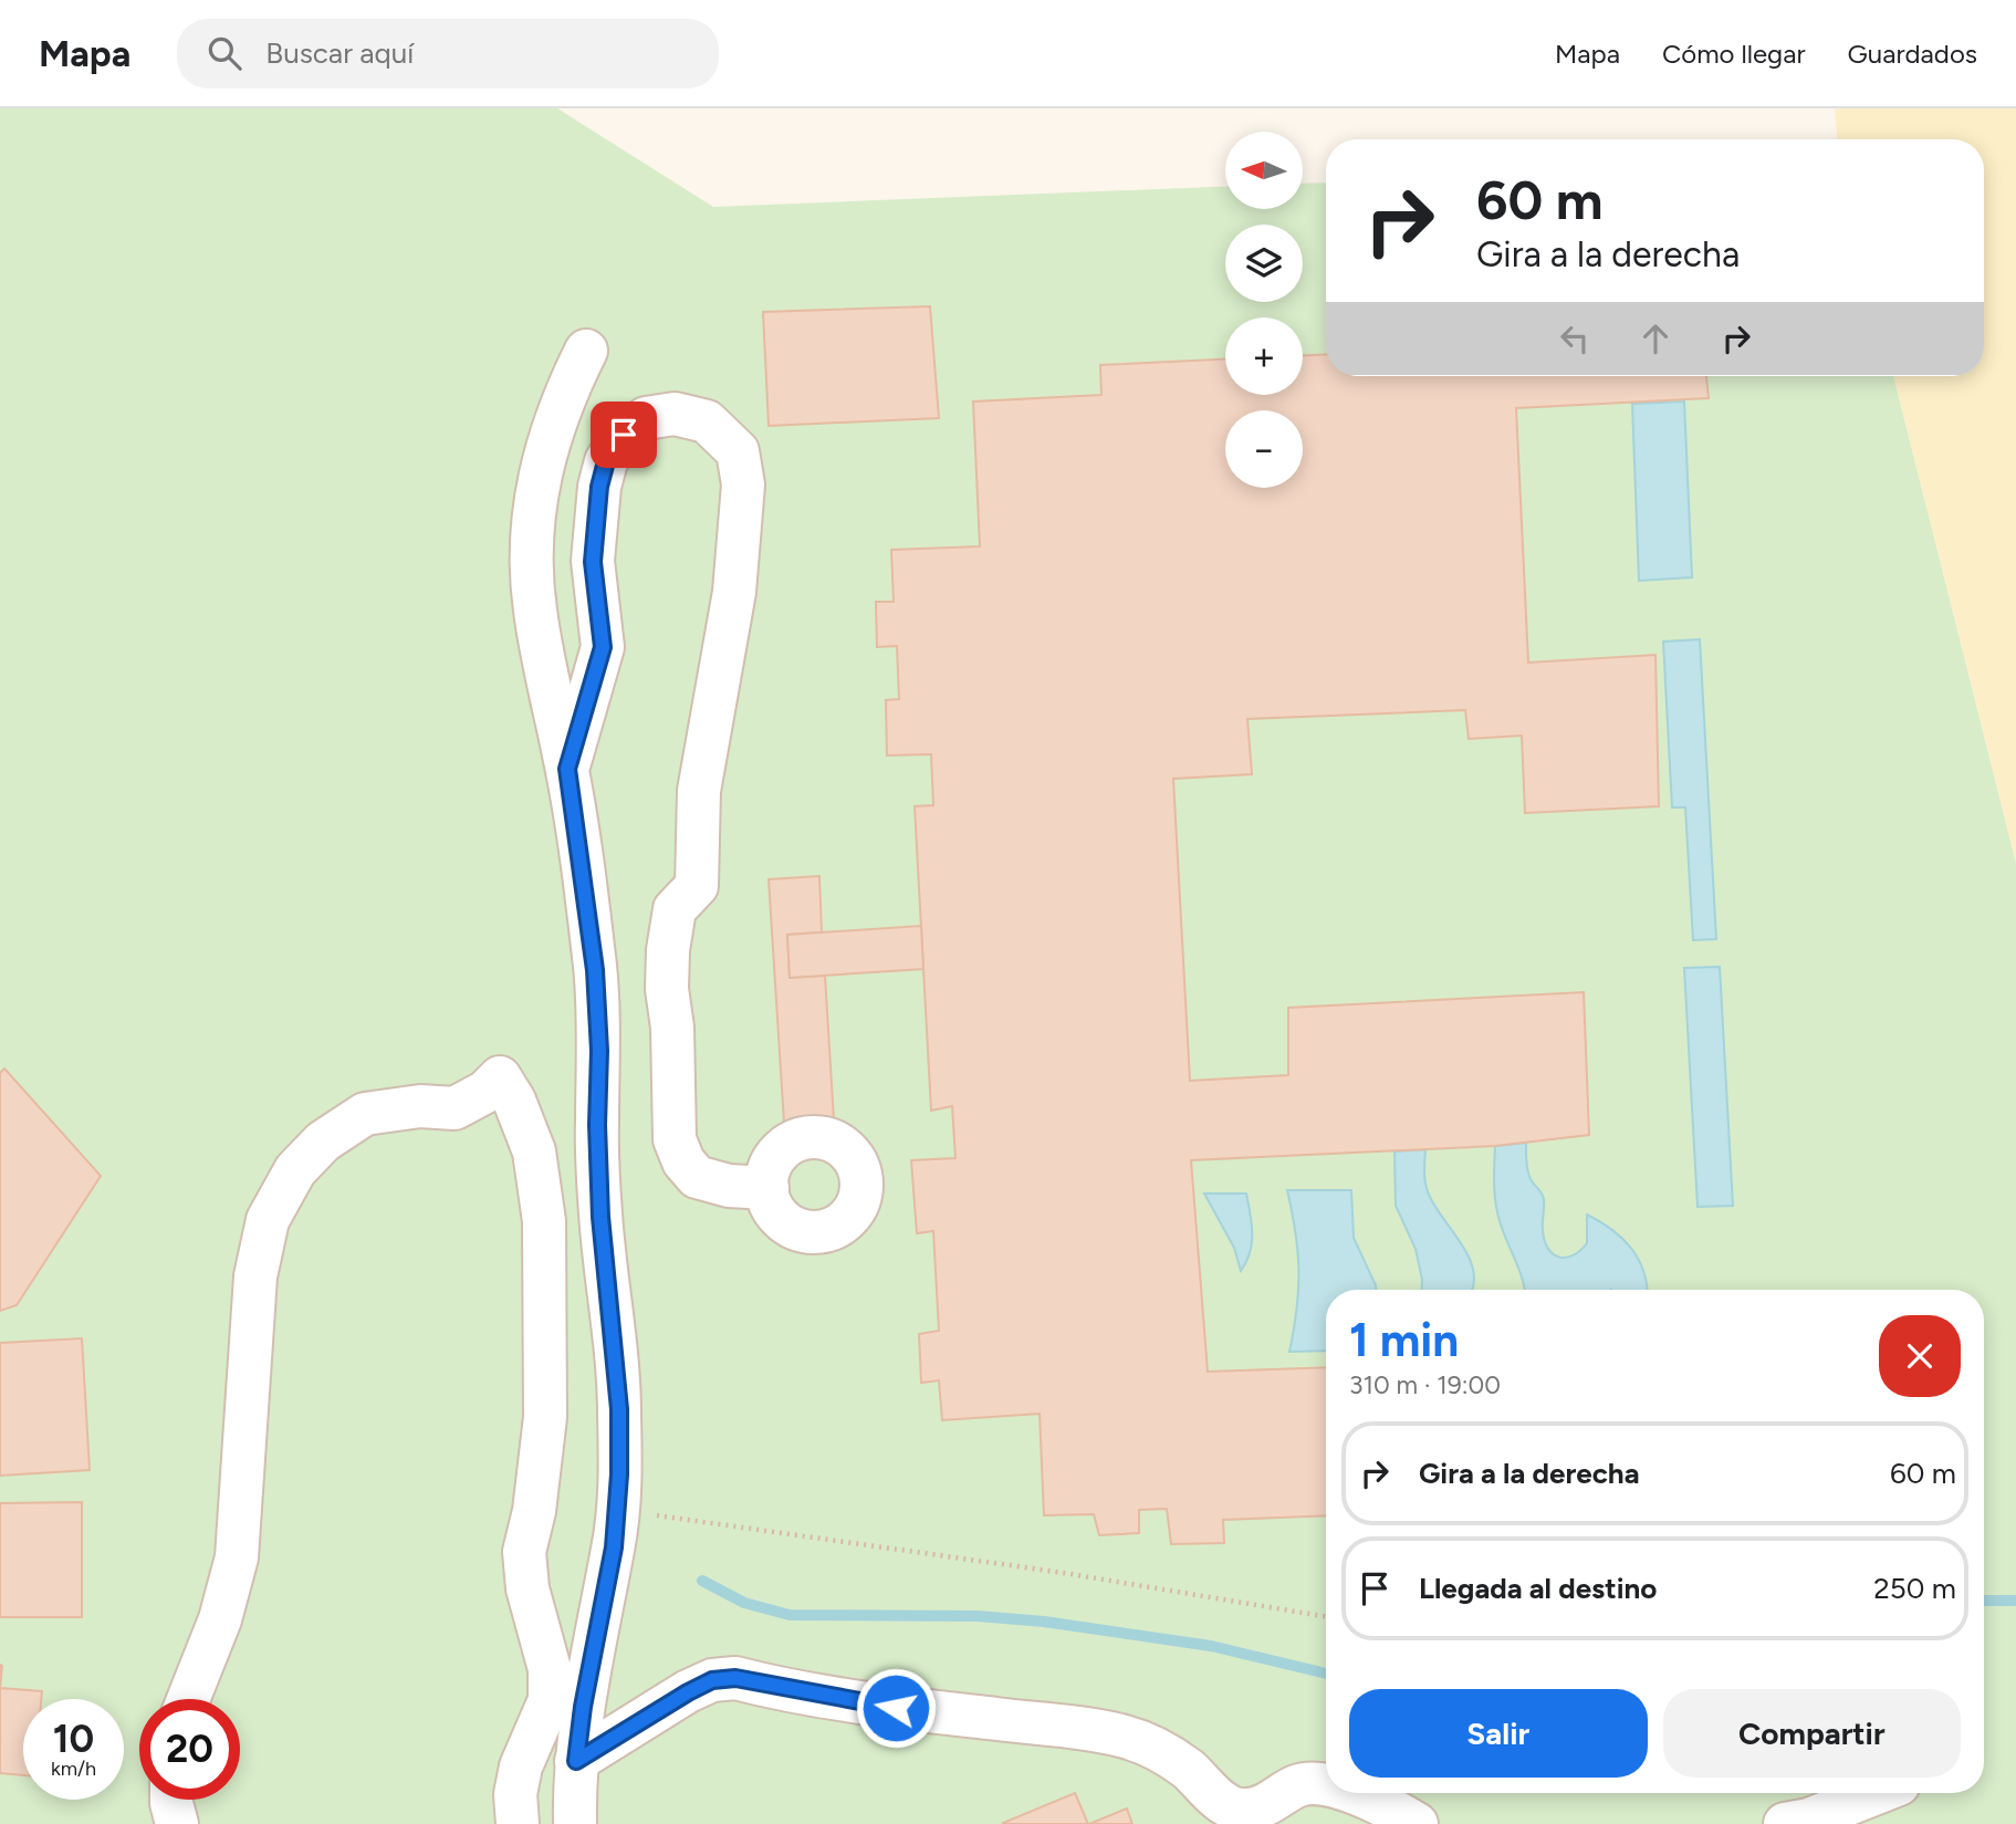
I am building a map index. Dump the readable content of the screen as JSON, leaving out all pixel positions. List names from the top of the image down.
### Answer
{
  "north": "left",
  "page": {
    "header": "Mapa",
    "search": "Buscar aquí",
    "nav": ["Mapa", "Cómo llegar", "Guardados"],
    "map_buttons": ["+", "−"],
    "turn": ["60 m", "Gira a la derecha"],
    "heading": ["1 min", "310 m · 19:00"],
    "list": [
      {
        "name": "Gira a la derecha",
        "value": "60 m"
      },
      {
        "name": "Llegada al destino",
        "value": "250 m"
      }
    ],
    "buttons": ["Salir", "Compartir"],
    "speed": "10 km/h",
    "limit": "20"
  }
}
